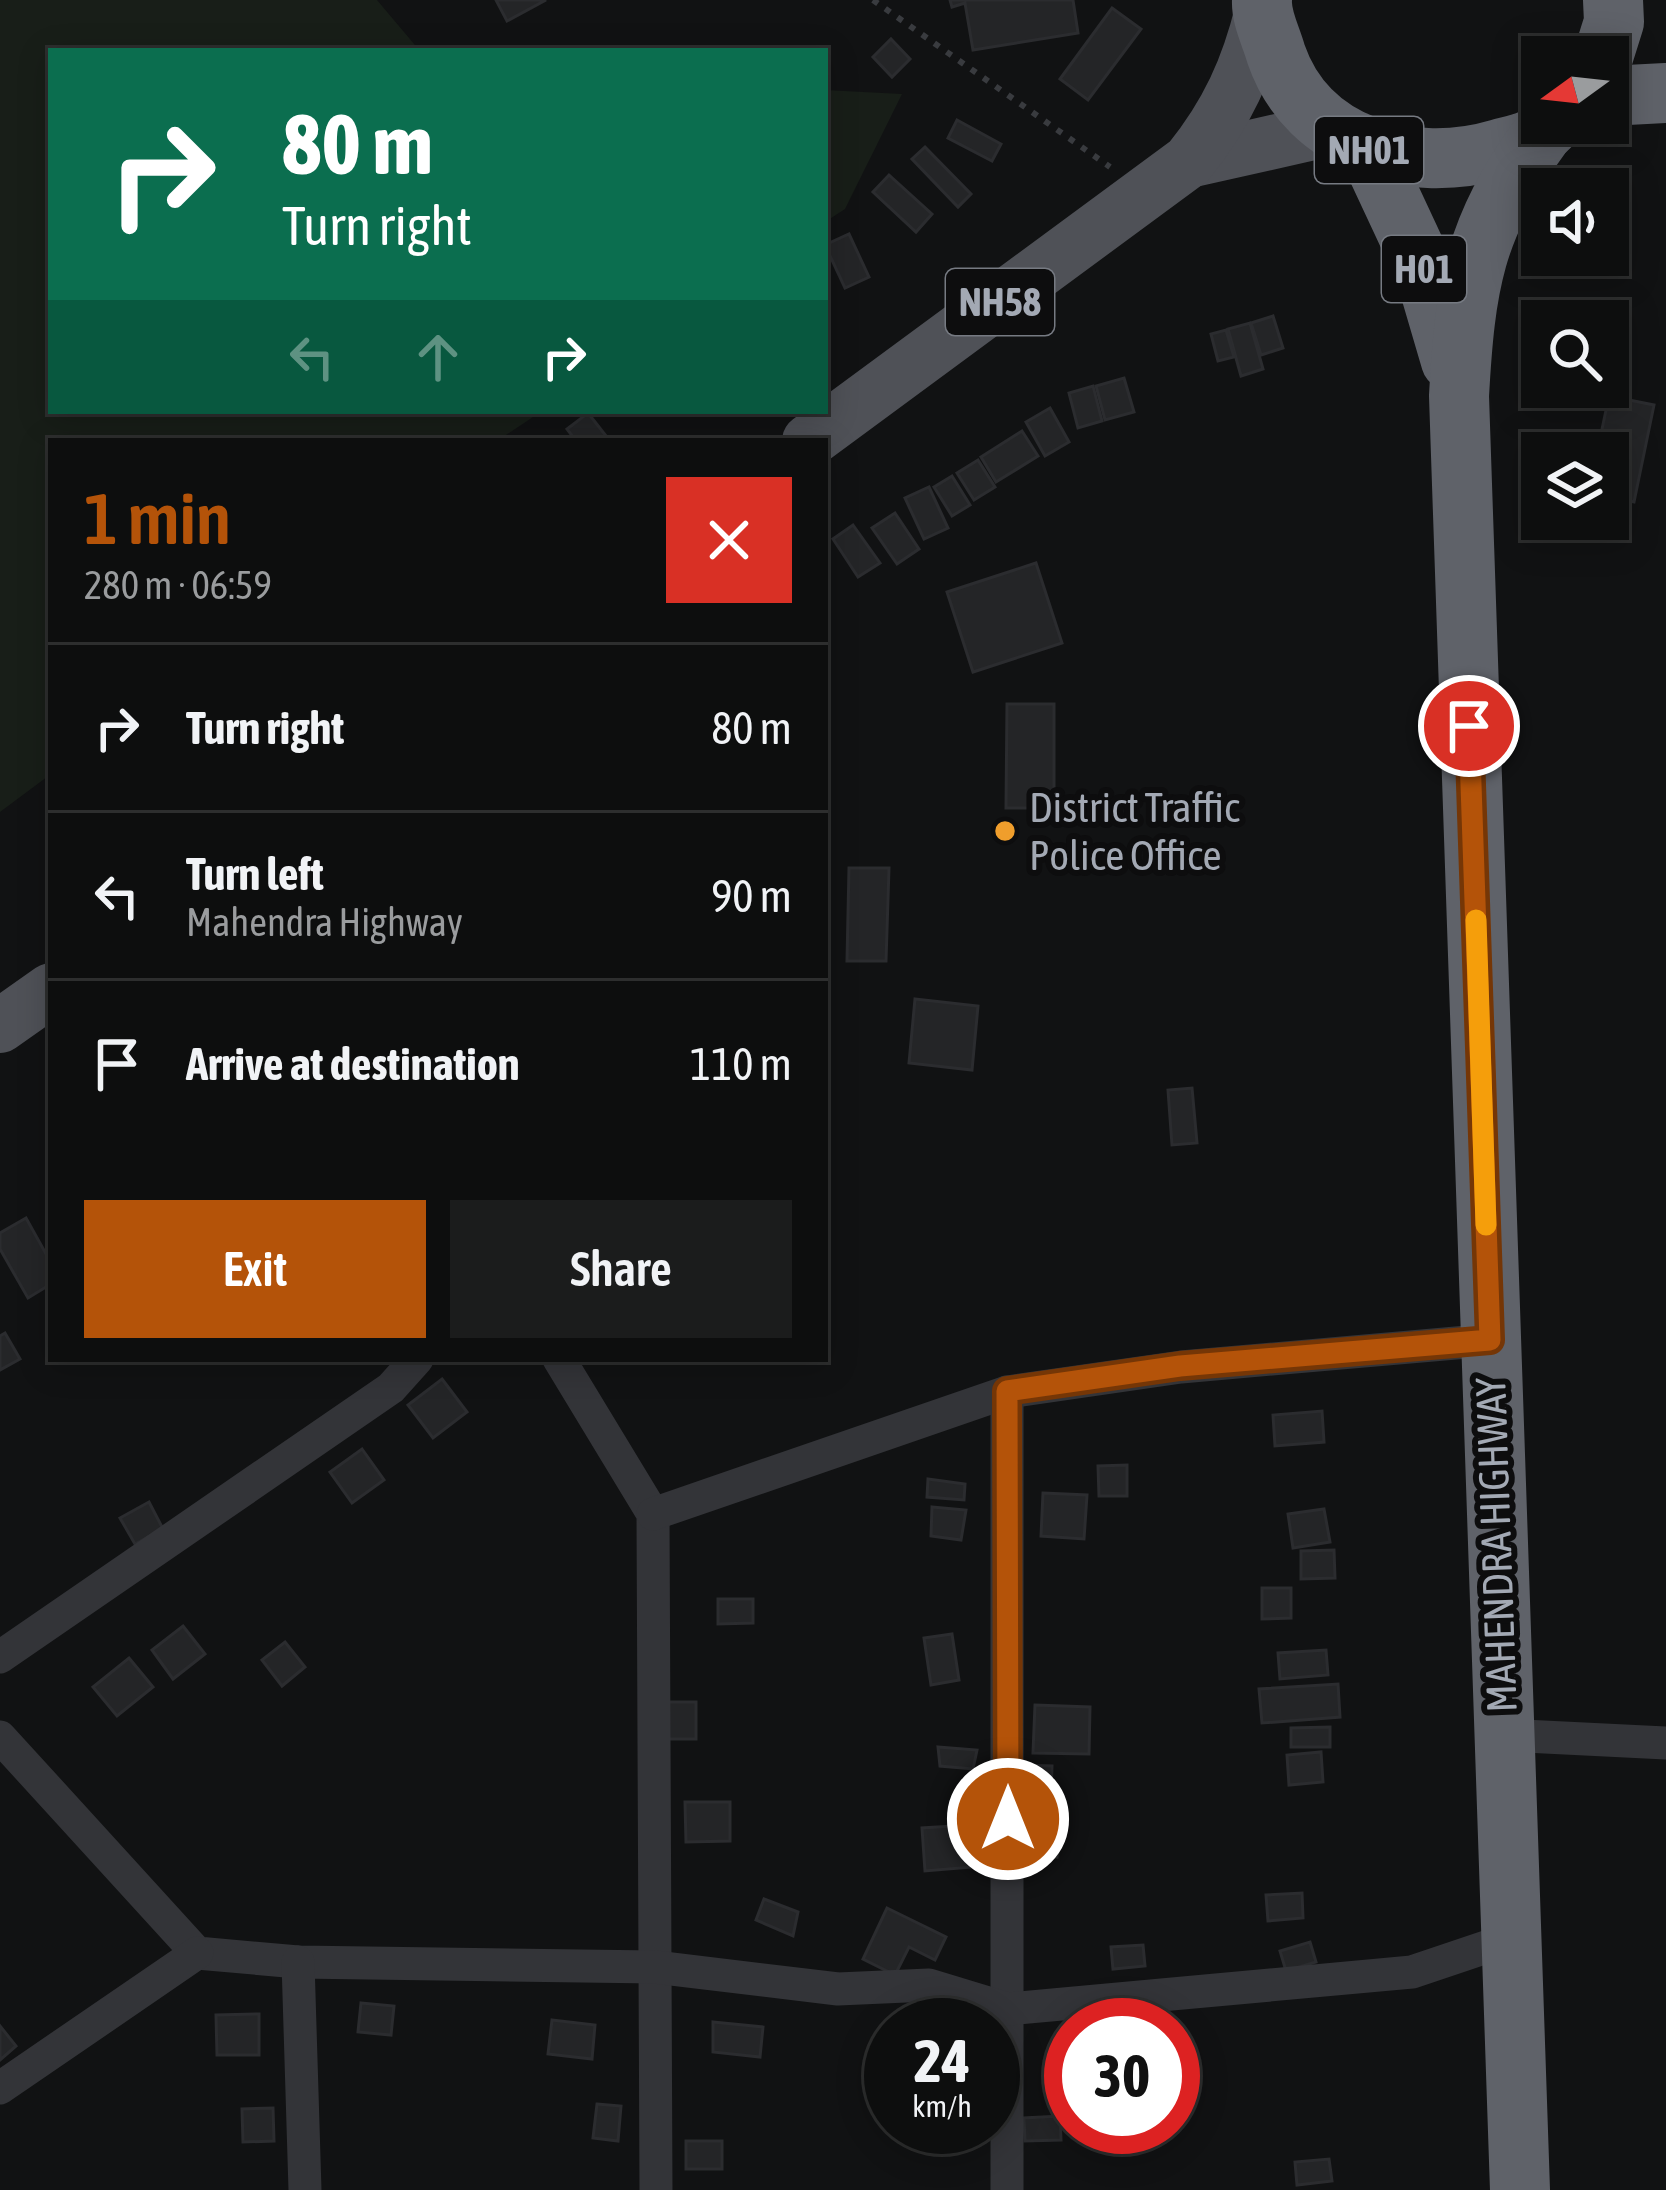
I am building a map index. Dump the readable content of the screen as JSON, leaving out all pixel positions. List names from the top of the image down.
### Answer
{
  "streets": {
    "highway": ["NH01", "H01", "MAHENDRA HIGHWAY"],
    "main road": ["NH58"]
  },
  "crossings": [
    ["NH01", "NH58"],
    ["NH01", "MAHENDRA HIGHWAY"],
    ["NH58", "MAHENDRA HIGHWAY"]
  ],
  "places": ["District Traffic Police Office"],
  "north": "left",
  "page": {
    "turn": ["80 m", "Turn right"],
    "heading": ["1 min", "280 m · 06:59"],
    "list": [
      {
        "name": "Turn right",
        "value": "80 m"
      },
      {
        "name": "Turn left",
        "note": "Mahendra Highway",
        "value": "90 m"
      },
      {
        "name": "Arrive at destination",
        "value": "110 m"
      }
    ],
    "buttons": ["Exit", "Share"],
    "speed": "24 km/h",
    "limit": "30"
  }
}
